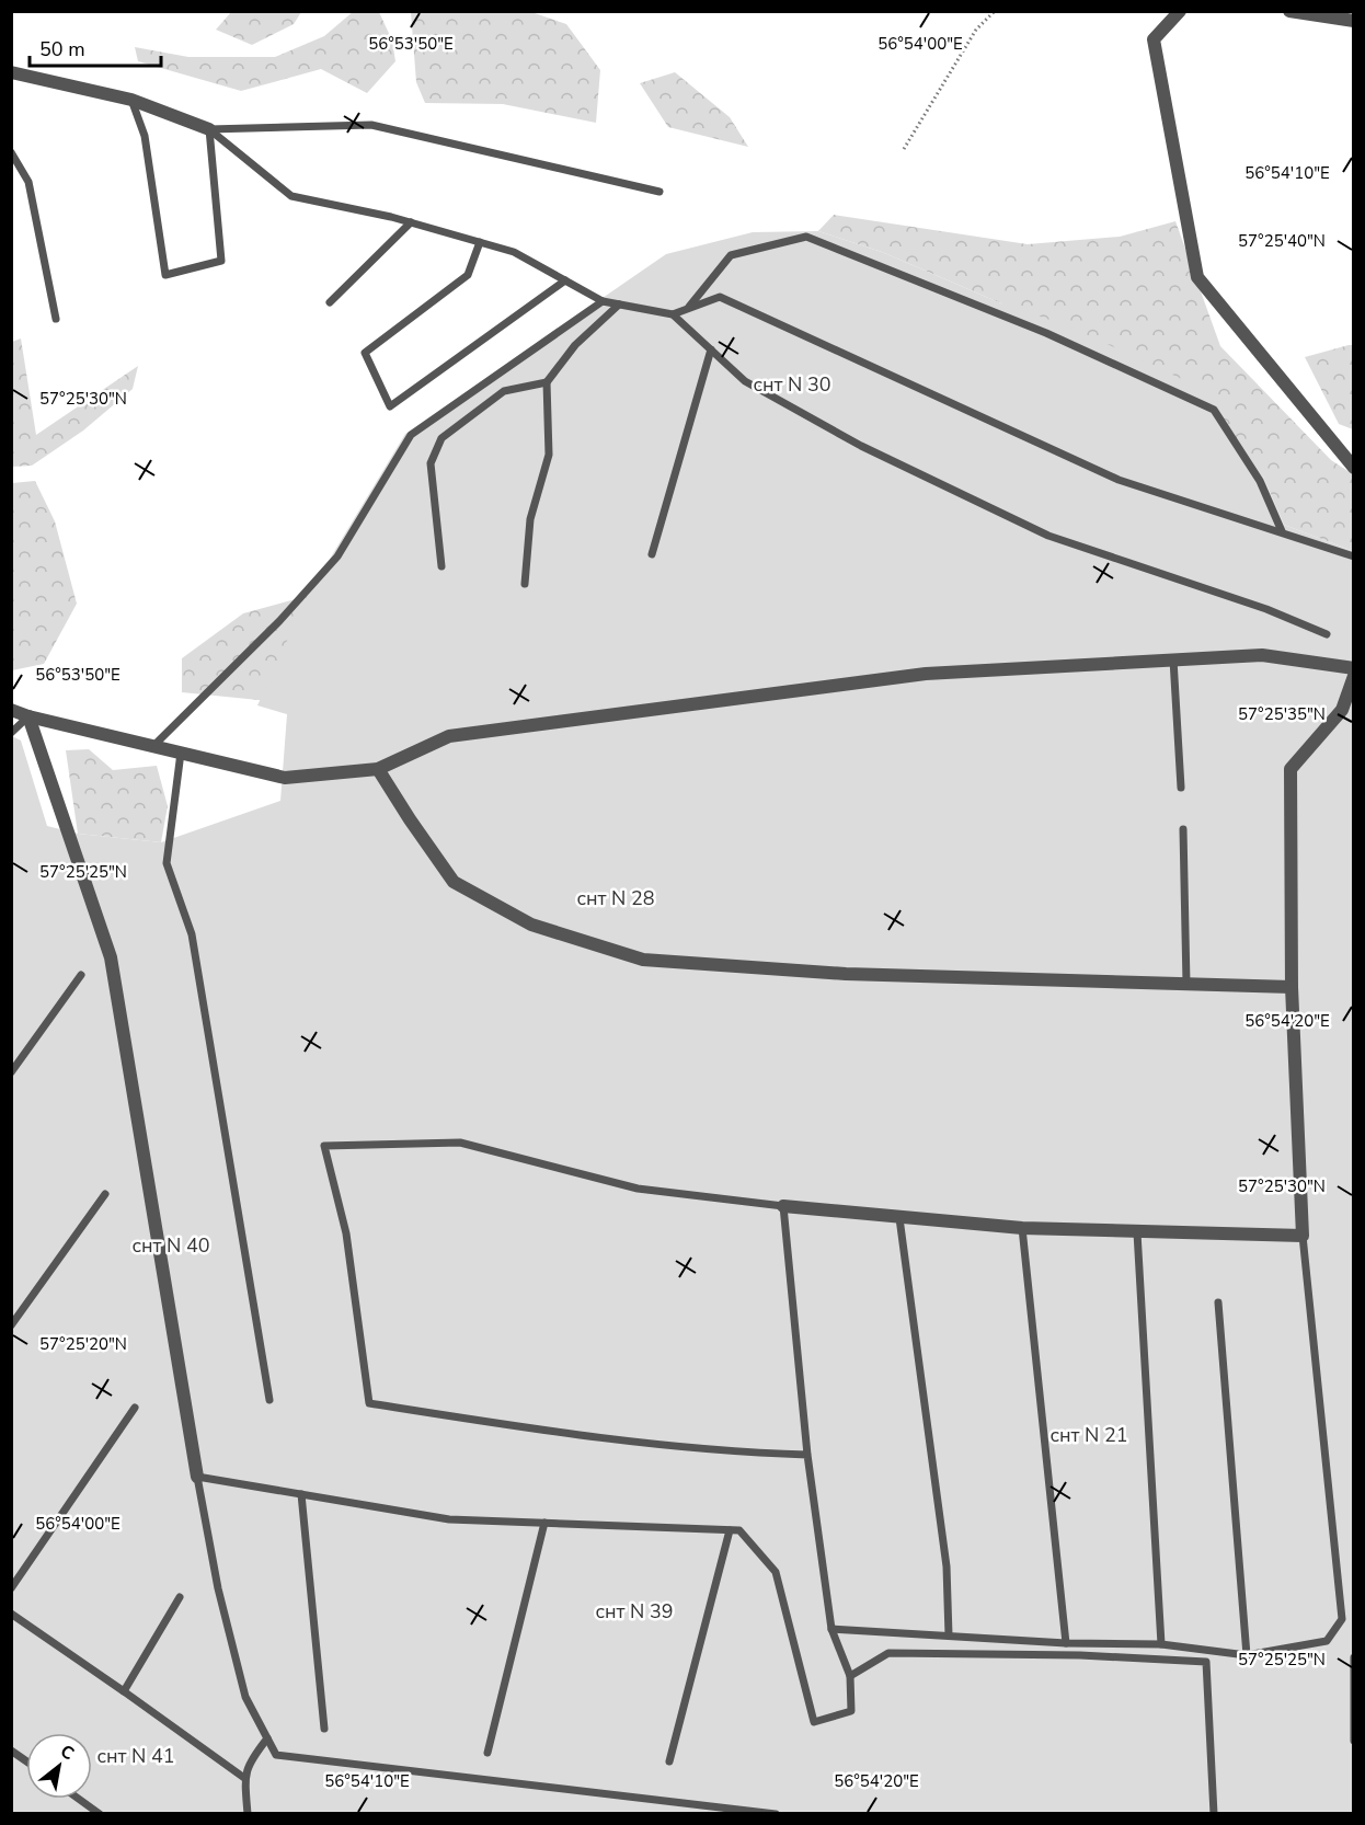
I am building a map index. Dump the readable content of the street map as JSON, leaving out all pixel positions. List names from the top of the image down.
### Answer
{
  "parks": [
    "снт N 30",
    "снт N 28",
    "снт N 40",
    "снт N 21",
    "снт N 39",
    "снт N 41"
  ],
  "scale_bar": "50 m",
  "north": "top right",
  "coordinates": [
    "56°53'50\"E",
    "56°54'00\"E",
    "56°54'10\"E",
    "57°25'40\"N",
    "57°25'30\"N",
    "57°25'35\"N",
    "57°25'25\"N",
    "56°54'20\"E",
    "57°25'20\"N"
  ]
}
